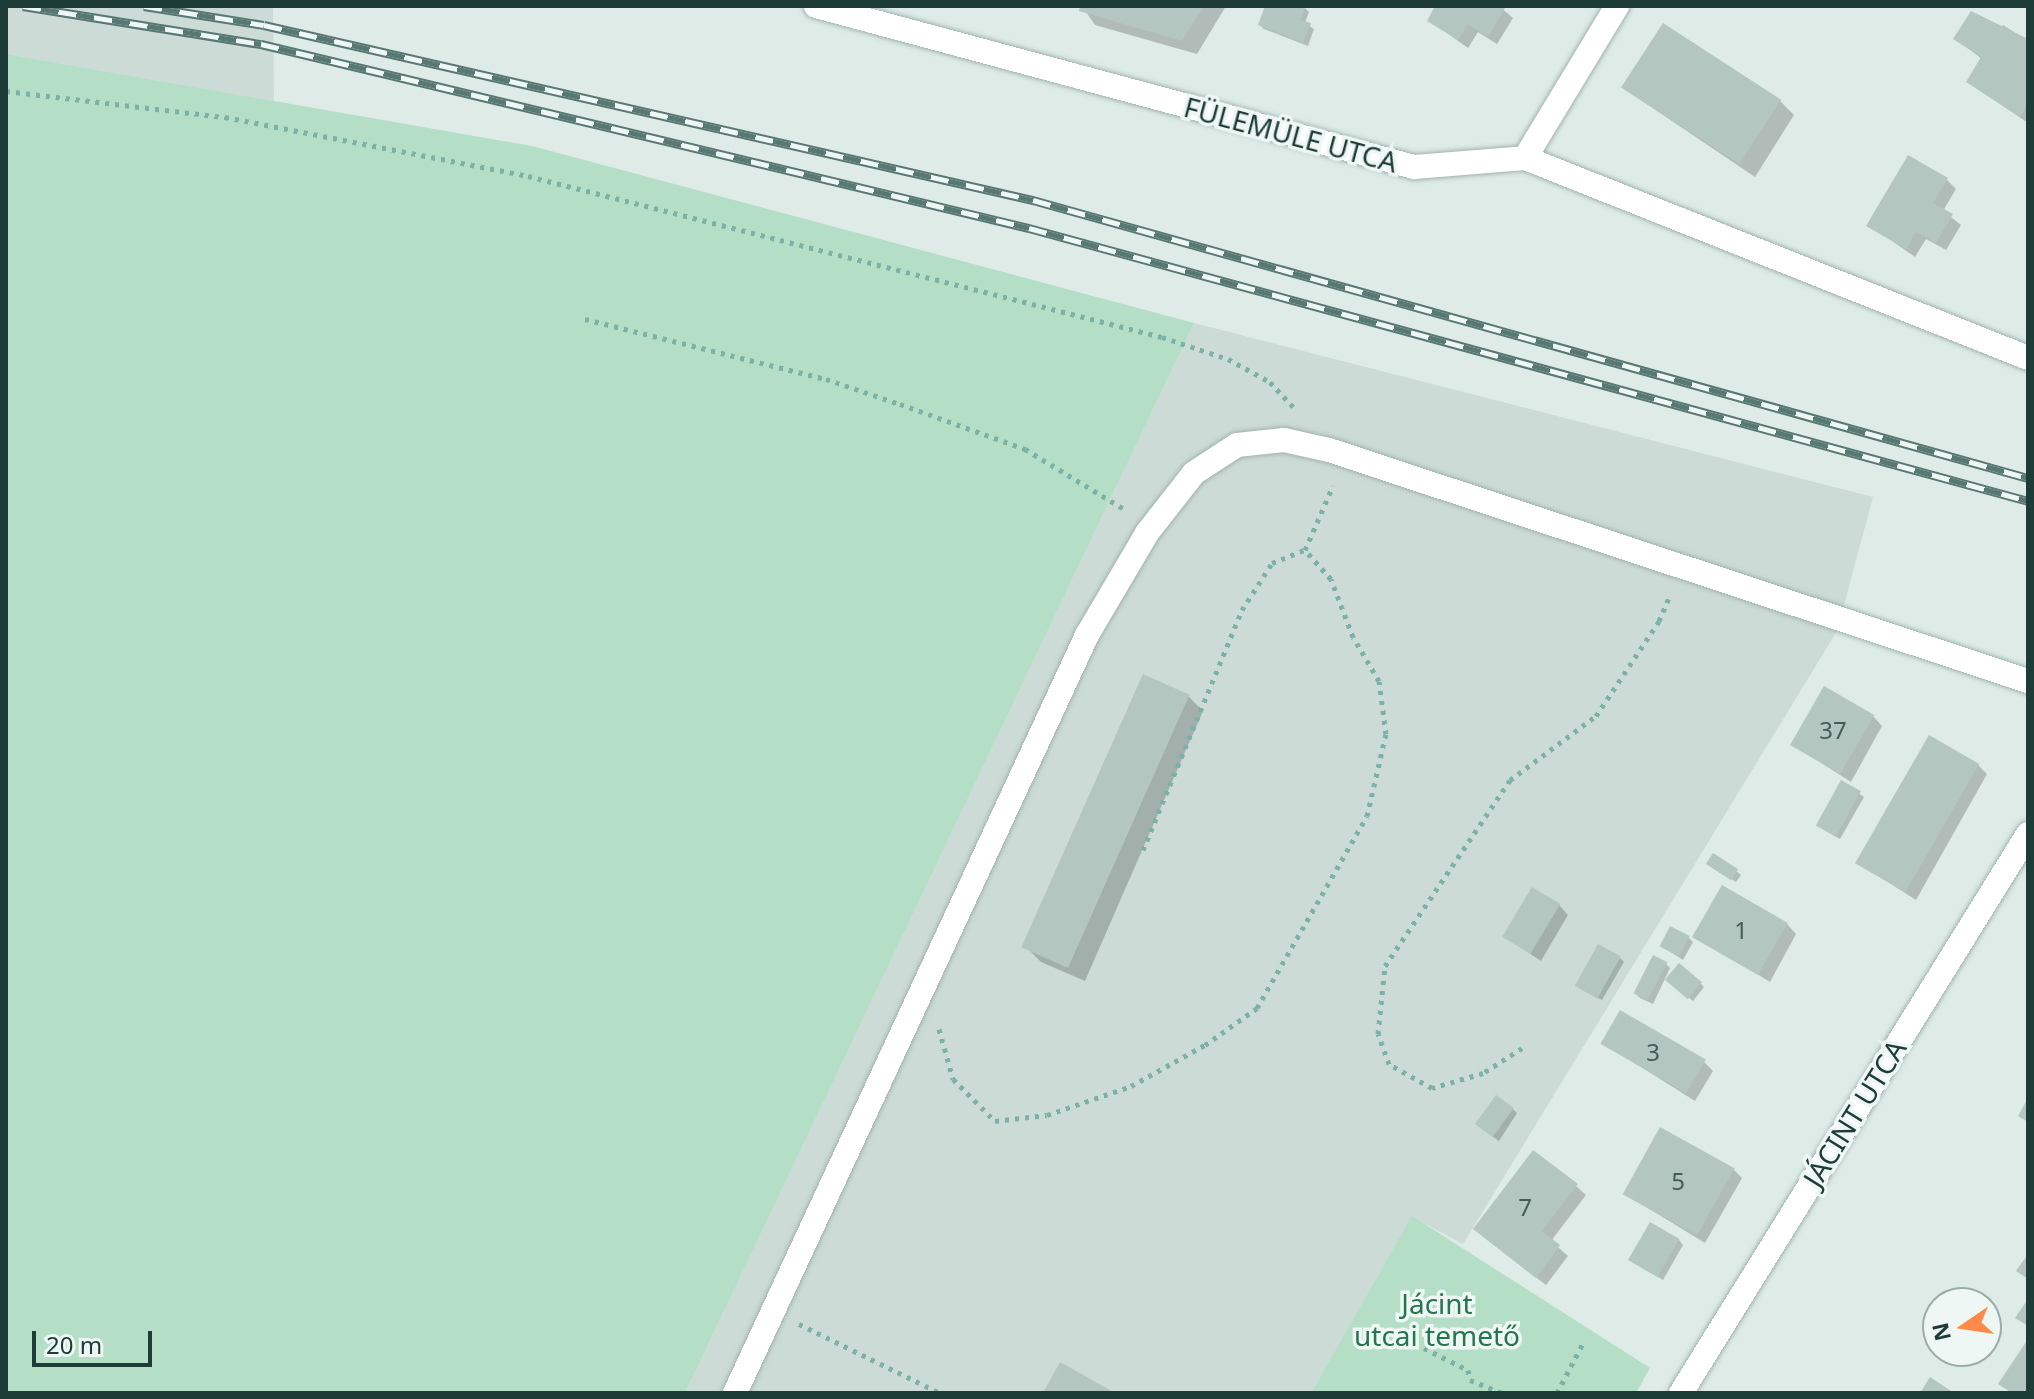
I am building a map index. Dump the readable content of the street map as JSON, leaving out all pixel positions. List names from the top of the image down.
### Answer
{
  "streets": {
    "street": ["FÜLEMÜLE UTCA", "JÁCINT UTCA"]
  },
  "parks": ["Jácint utcai temető"],
  "house_numbers": [
    "37",
    "1",
    "3",
    "5",
    "7"
  ],
  "scale_bar": "20 m",
  "north": "left"
}
